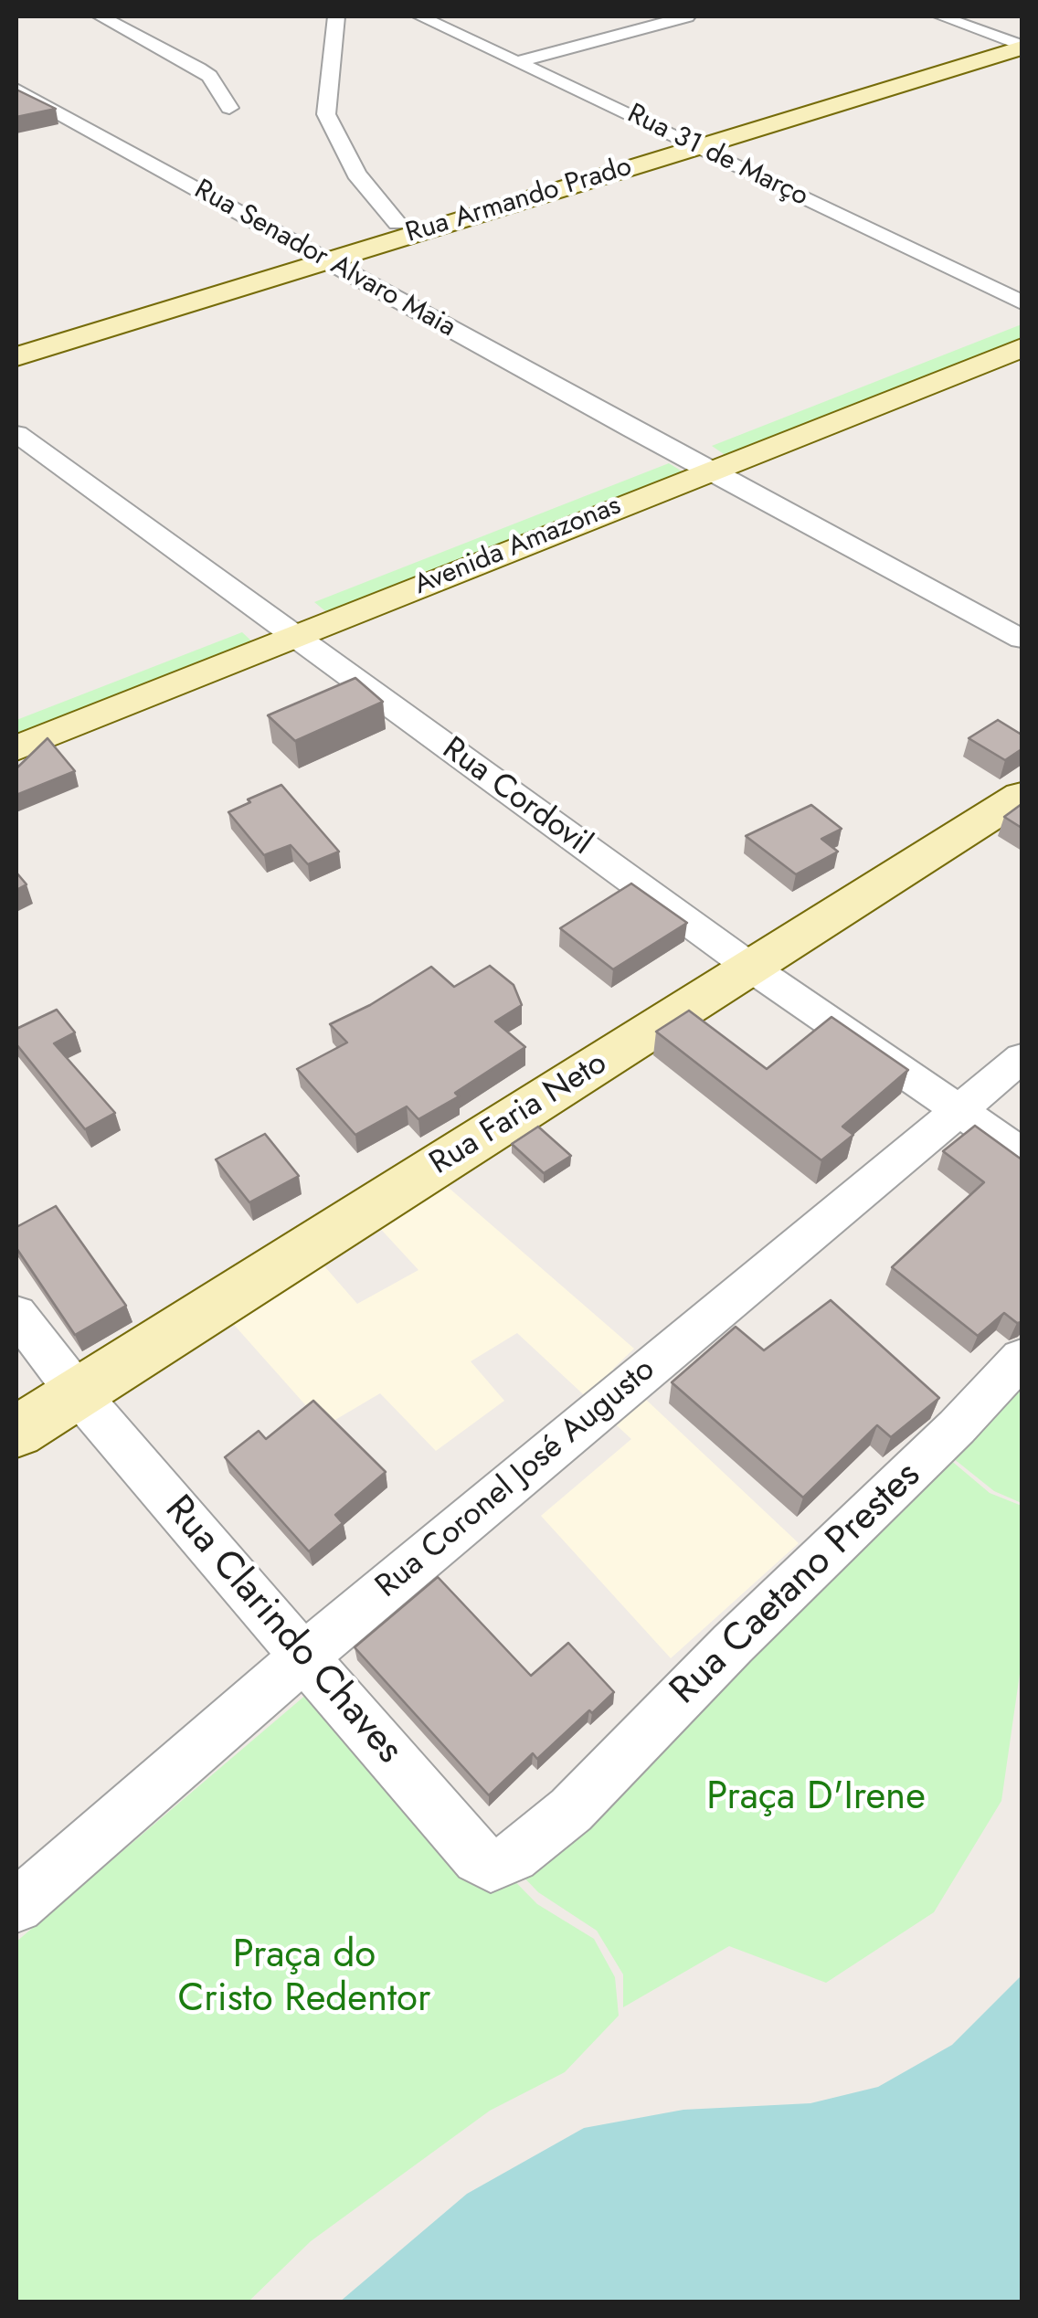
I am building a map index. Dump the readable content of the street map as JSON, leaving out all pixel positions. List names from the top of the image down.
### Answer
{
  "streets": {
    "street": [
      "Rua 31 de Março",
      "Rua Armando Prado",
      "Rua Senador Alvaro Maia",
      "Avenida Amazonas",
      "Rua Cordovil",
      "Rua Faria Neto",
      "Rua Coronel José Augusto",
      "Rua Caetano Prestes",
      "Rua Clarindo Chaves"
    ]
  },
  "crossings": [
    ["Rua 31 de Março", "Rua Armando Prado"],
    ["Rua 31 de Março", "Avenida Amazonas"],
    ["Rua Armando Prado", "Rua Senador Alvaro Maia"],
    ["Rua Senador Alvaro Maia", "Avenida Amazonas"],
    ["Avenida Amazonas", "Rua Cordovil"],
    ["Rua Cordovil", "Rua Faria Neto"],
    ["Rua Cordovil", "Rua Coronel José Augusto"],
    ["Rua Faria Neto", "Rua Clarindo Chaves"],
    ["Rua Coronel José Augusto", "Rua Clarindo Chaves"],
    ["Rua Caetano Prestes", "Rua Clarindo Chaves"]
  ],
  "parks": ["Praça D'Irene", "Praça do Cristo Redentor"]
}
